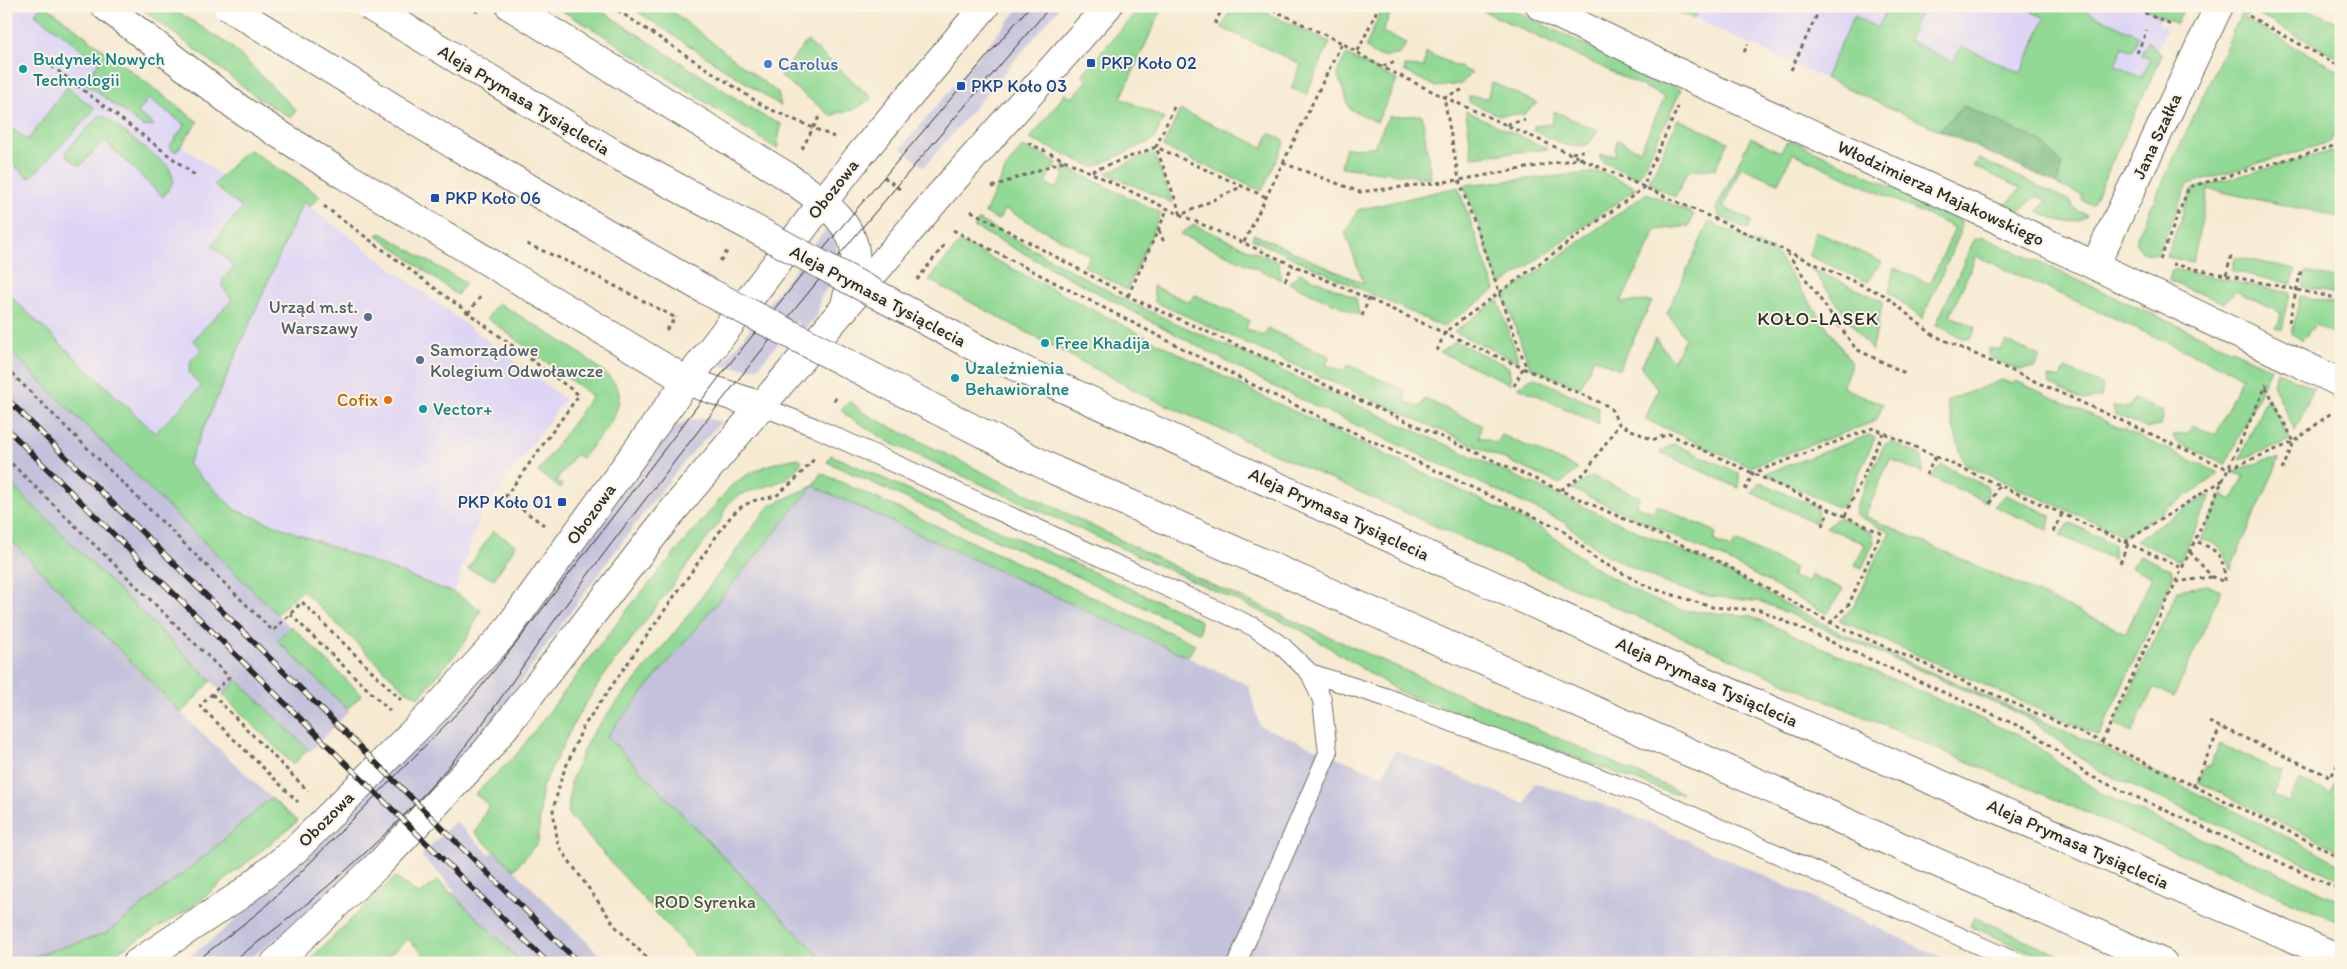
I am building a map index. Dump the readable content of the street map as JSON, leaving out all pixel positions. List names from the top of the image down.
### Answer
{
  "streets": {
    "main road": [
      "Aleja Prymasa Tysiąclecia",
      "Jana Szałka",
      "Obozowa",
      "Włodzimierza Majakowskiego"
    ]
  },
  "crossings": [
    ["Jana Szałka", "Włodzimierza Majakowskiego"]
  ],
  "districts": ["KOŁO-LASEK"],
  "parks": ["ROD Syrenka"],
  "places": {
    "transit": [
      "PKP Koło 02",
      "PKP Koło 03",
      "PKP Koło 06",
      "PKP Koło 01"
    ],
    "other": [
      "Carolus",
      "Budynek Nowych Technologii",
      "Urząd m.st. Warszawy",
      "Free Khadija",
      "Samorządowe Kolegium Odwoławcze",
      "Uzależnienia Behawioralne",
      "Cofix",
      "Vector+"
    ]
  }
}
